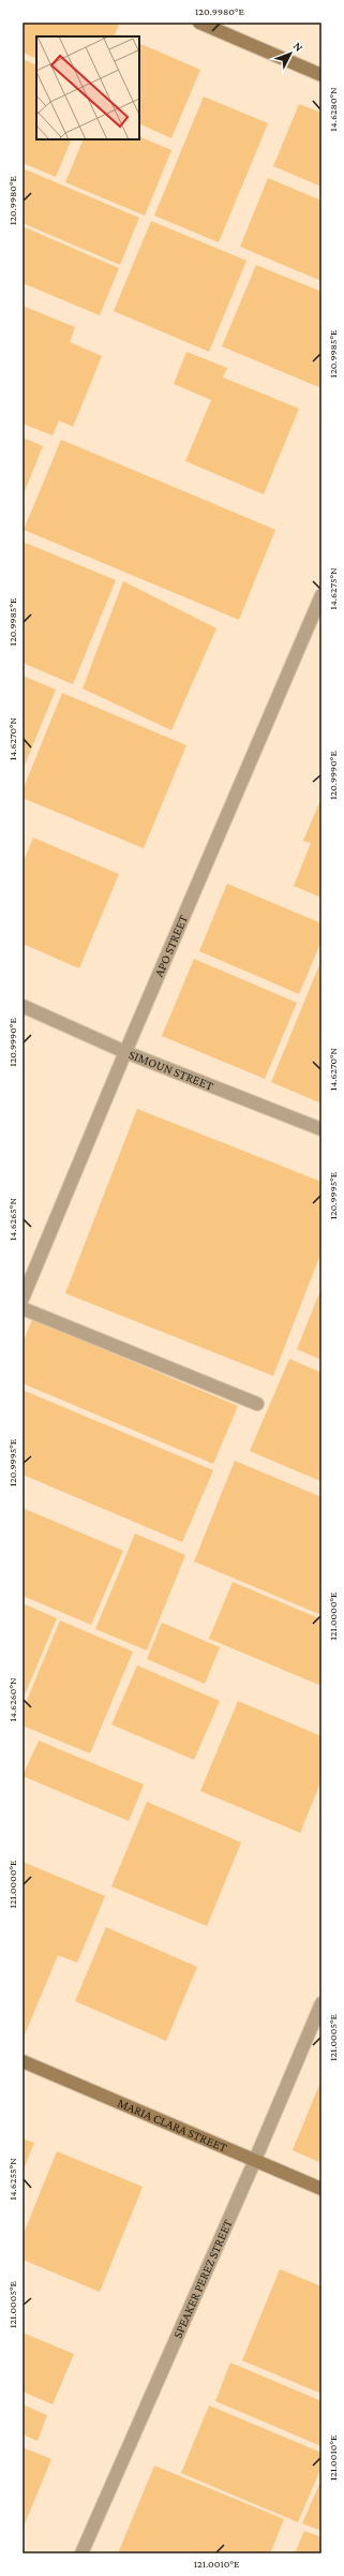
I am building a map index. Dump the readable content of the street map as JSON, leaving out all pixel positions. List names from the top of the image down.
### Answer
{
  "streets": {
    "street": [
      "APO STREET",
      "SIMOUN STREET",
      "MARIA CLARA STREET",
      "SPEAKER PEREZ STREET"
    ]
  },
  "crossings": [
    ["APO STREET", "SIMOUN STREET"],
    ["MARIA CLARA STREET", "SPEAKER PEREZ STREET"]
  ],
  "north": "top right",
  "coordinates": [
    "120.9980°E",
    "14.6280°N",
    "120.9985°E",
    "14.6275°N",
    "14.6270°N",
    "120.9990°E",
    "120.9995°E",
    "14.6265°N",
    "121.0000°E",
    "14.6260°N",
    "121.0005°E",
    "14.6255°N",
    "121.0010°E"
  ]
}
